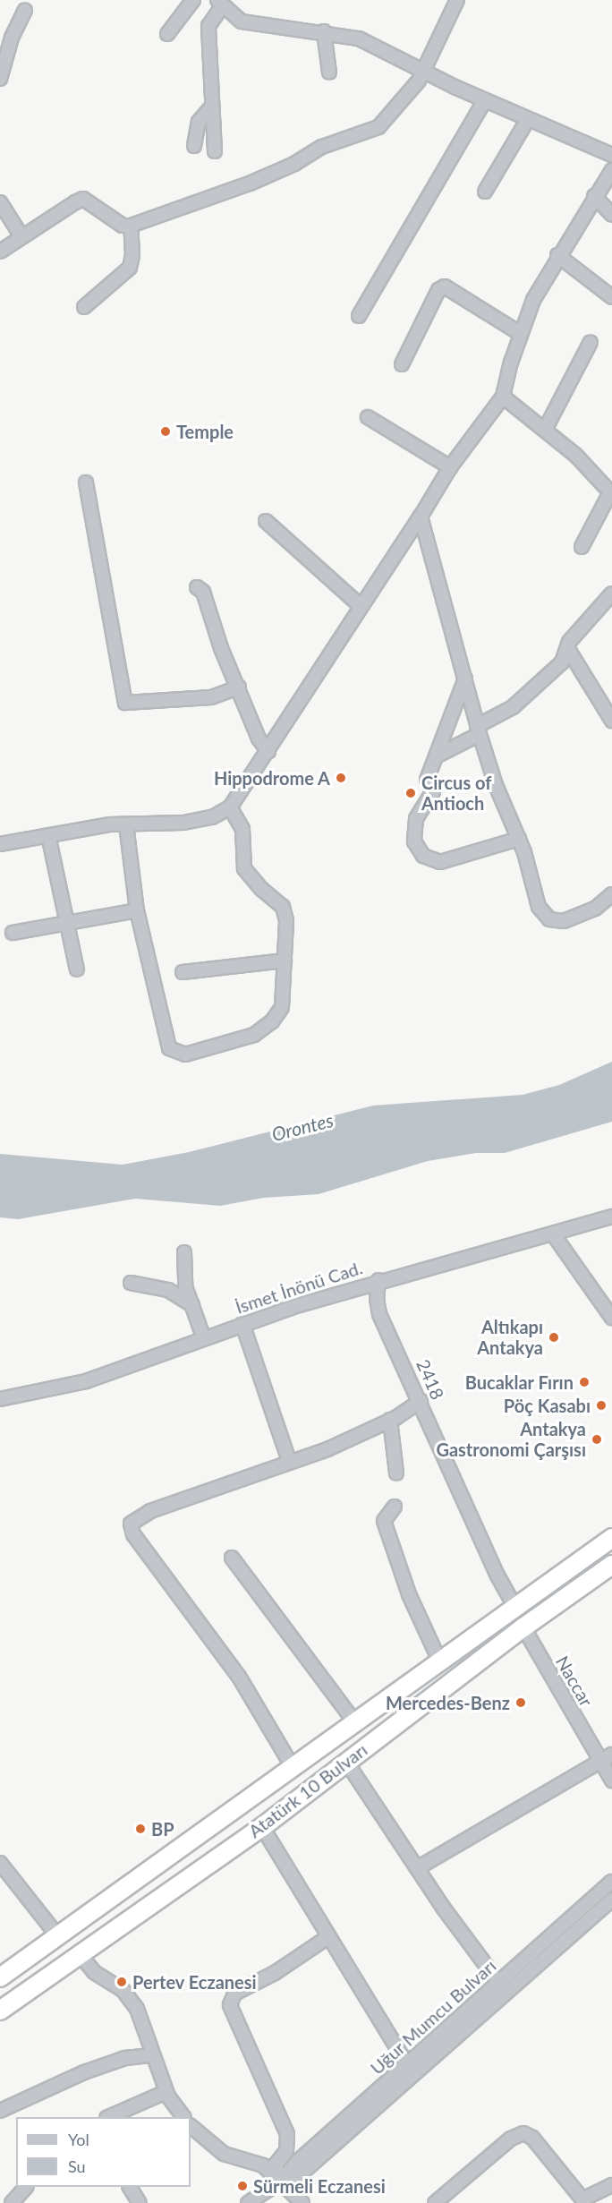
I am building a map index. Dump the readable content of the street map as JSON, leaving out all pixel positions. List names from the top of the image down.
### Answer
{
  "streets": {
    "highway": ["Atatürk 10 Bulvarı"],
    "street": [
      "İsmet İnönü Cad.",
      "2418",
      "Naccar",
      "Uğur Mumcu Bulvarı"
    ]
  },
  "crossings": [
    ["İsmet İnönü Cad.", "2418"],
    ["2418", "Atatürk 10 Bulvarı"],
    ["Naccar", "Atatürk 10 Bulvarı"]
  ],
  "water": ["Orontes"],
  "places": [
    "Temple",
    "Hippodrome A",
    "Circus of Antioch",
    "Altıkapı Antakya",
    "Bucaklar Fırın",
    "Pöç Kasabı",
    "Antakya Gastronomi Çarşısı",
    "Mercedes-Benz",
    "BP",
    "Pertev Eczanesi",
    "Sürmeli Eczanesi"
  ],
  "legend": ["Yol", "Su"]
}
